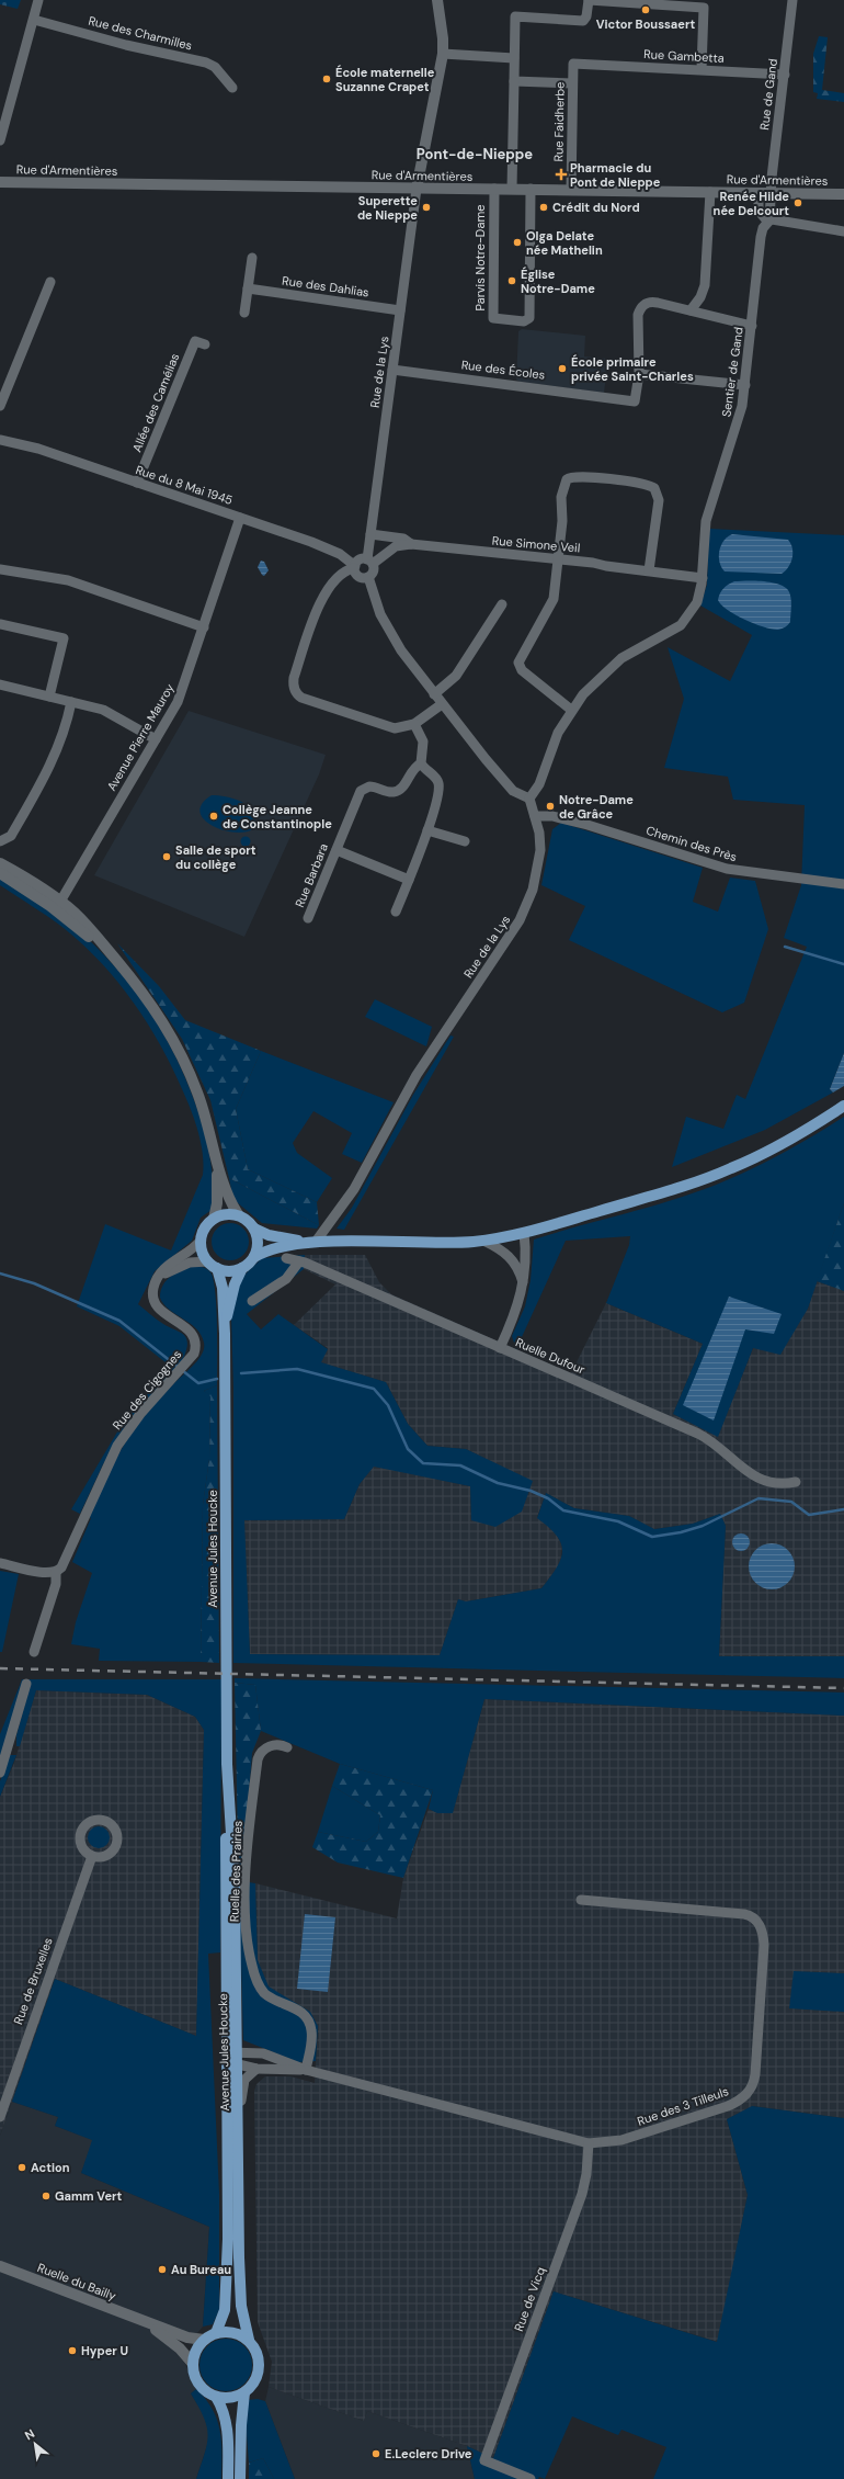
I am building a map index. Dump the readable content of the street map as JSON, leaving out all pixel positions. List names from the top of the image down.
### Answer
{
  "streets": {
    "main road": ["Rue d'Armentières", "Avenue Jules Houcke", "Ruelle du Bailly"],
    "street": [
      "Rue des Charmilles",
      "Rue Gambetta",
      "Rue de Gand",
      "Rue Faidherbe",
      "Parvis Notre-Dame",
      "Rue des Dahlias",
      "Rue des Écoles",
      "Rue de la Lys",
      "Sentier de Gand",
      "Allée des Camélias",
      "Rue du 8 Mai 1945",
      "Rue Simone Veil",
      "Avenue Pierre Mauroy",
      "Chemin des Près",
      "Rue Barbara",
      "Ruelle Dufour",
      "Rue des Cigognes",
      "Ruelle des Prairies",
      "Rue de Bruxelles",
      "Rue des 3 Tilleuls",
      "Rue de Vicq"
    ]
  },
  "crossings": [
    ["Rue Gambetta", "Rue de Gand"],
    ["Rue Gambetta", "Rue Faidherbe"],
    ["Rue de Gand", "Rue d'Armentières"],
    ["Rue de Gand", "Sentier de Gand"],
    ["Rue Faidherbe", "Rue d'Armentières"],
    ["Rue d'Armentières", "Parvis Notre-Dame"],
    ["Rue d'Armentières", "Rue de la Lys"],
    ["Rue des Dahlias", "Rue de la Lys"],
    ["Rue des Écoles", "Rue de la Lys"],
    ["Rue de la Lys", "Sentier de Gand"],
    ["Rue de la Lys", "Rue du 8 Mai 1945"],
    ["Rue de la Lys", "Rue Simone Veil"],
    ["Rue de la Lys", "Chemin des Près"],
    ["Sentier de Gand", "Rue Simone Veil"],
    ["Allée des Camélias", "Rue du 8 Mai 1945"],
    ["Rue du 8 Mai 1945", "Rue Simone Veil"],
    ["Rue du 8 Mai 1945", "Avenue Pierre Mauroy"],
    ["Avenue Jules Houcke", "Rue des 3 Tilleuls"],
    ["Avenue Jules Houcke", "Ruelle du Bailly"],
    ["Ruelle des Prairies", "Rue des 3 Tilleuls"],
    ["Rue des 3 Tilleuls", "Rue de Vicq"]
  ],
  "districts": ["Pont-de-Nieppe"],
  "places": {
    "other": [
      "Victor Boussaert",
      "École maternelle Suzanne Crapet",
      "Renée Hilde née Delcourt",
      "Superette de Nieppe",
      "Crédit du Nord",
      "Olga Delate née Mathelin",
      "Église Notre-Dame",
      "École primaire privée Saint-Charles",
      "Notre-Dame de Grâce",
      "Collège Jeanne de Constantinople",
      "Salle de sport du collège",
      "Action",
      "Gamm Vert",
      "Au Bureau",
      "Hyper U",
      "E.Leclerc Drive"
    ],
    "health": ["Pharmacie du Pont de Nieppe"]
  },
  "north": "top left"
}
